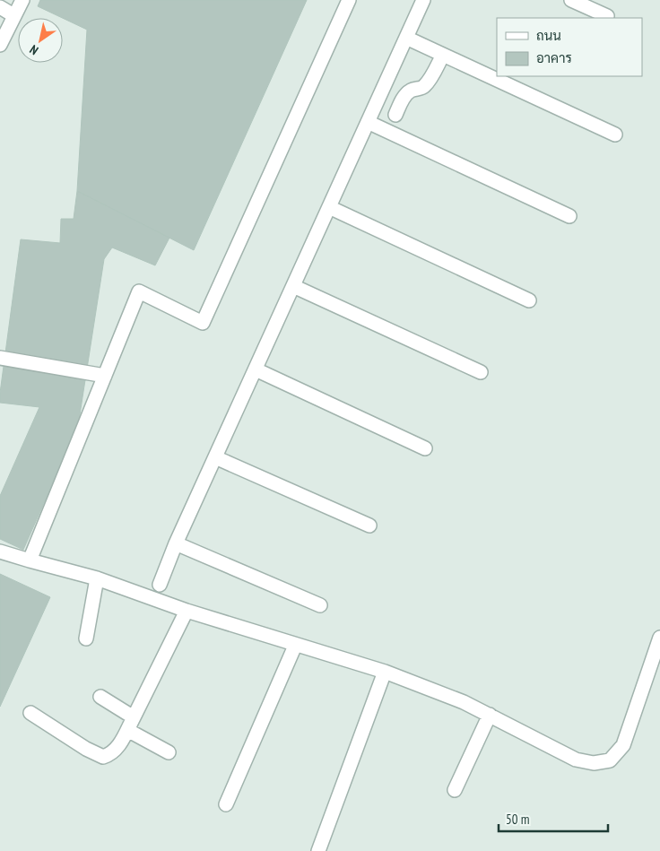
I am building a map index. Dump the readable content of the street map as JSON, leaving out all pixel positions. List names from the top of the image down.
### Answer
{
  "legend": ["ถนน", "อาคาร"],
  "scale_bar": "50 m",
  "north": "bottom left"
}
